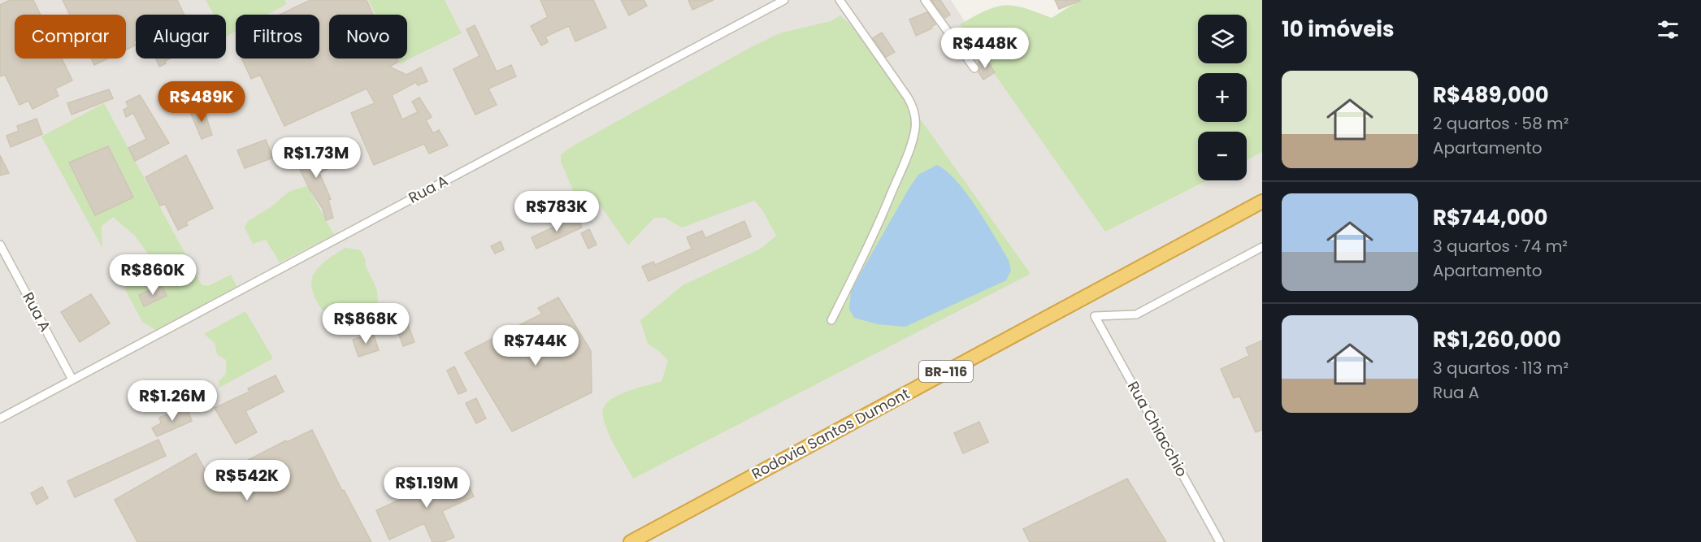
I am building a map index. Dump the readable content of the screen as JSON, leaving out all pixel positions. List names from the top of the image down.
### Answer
{
  "streets": {
    "highway": ["BR-116", "Rodovia Santos Dumont"],
    "street": ["Rua A", "Rua Chiacchio"]
  },
  "page": {
    "heading": "10 imóveis",
    "map_buttons": ["+", "−"],
    "chip": [
      "Comprar",
      "Alugar",
      "Filtros",
      "Novo"
    ],
    "price": [
      "R$448K",
      "R$489K",
      "R$1.73M",
      "R$783K",
      "R$860K",
      "R$868K",
      "R$744K",
      "R$1.26M",
      "R$542K",
      "R$1.19M"
    ],
    "list": [
      {
        "name": "R$489,000",
        "note": "2 quartos · 58 m² · Apartamento"
      },
      {
        "name": "R$744,000",
        "note": "3 quartos · 74 m² · Apartamento"
      },
      {
        "name": "R$1,260,000",
        "note": "3 quartos · 113 m² · Rua A"
      }
    ]
  }
}
